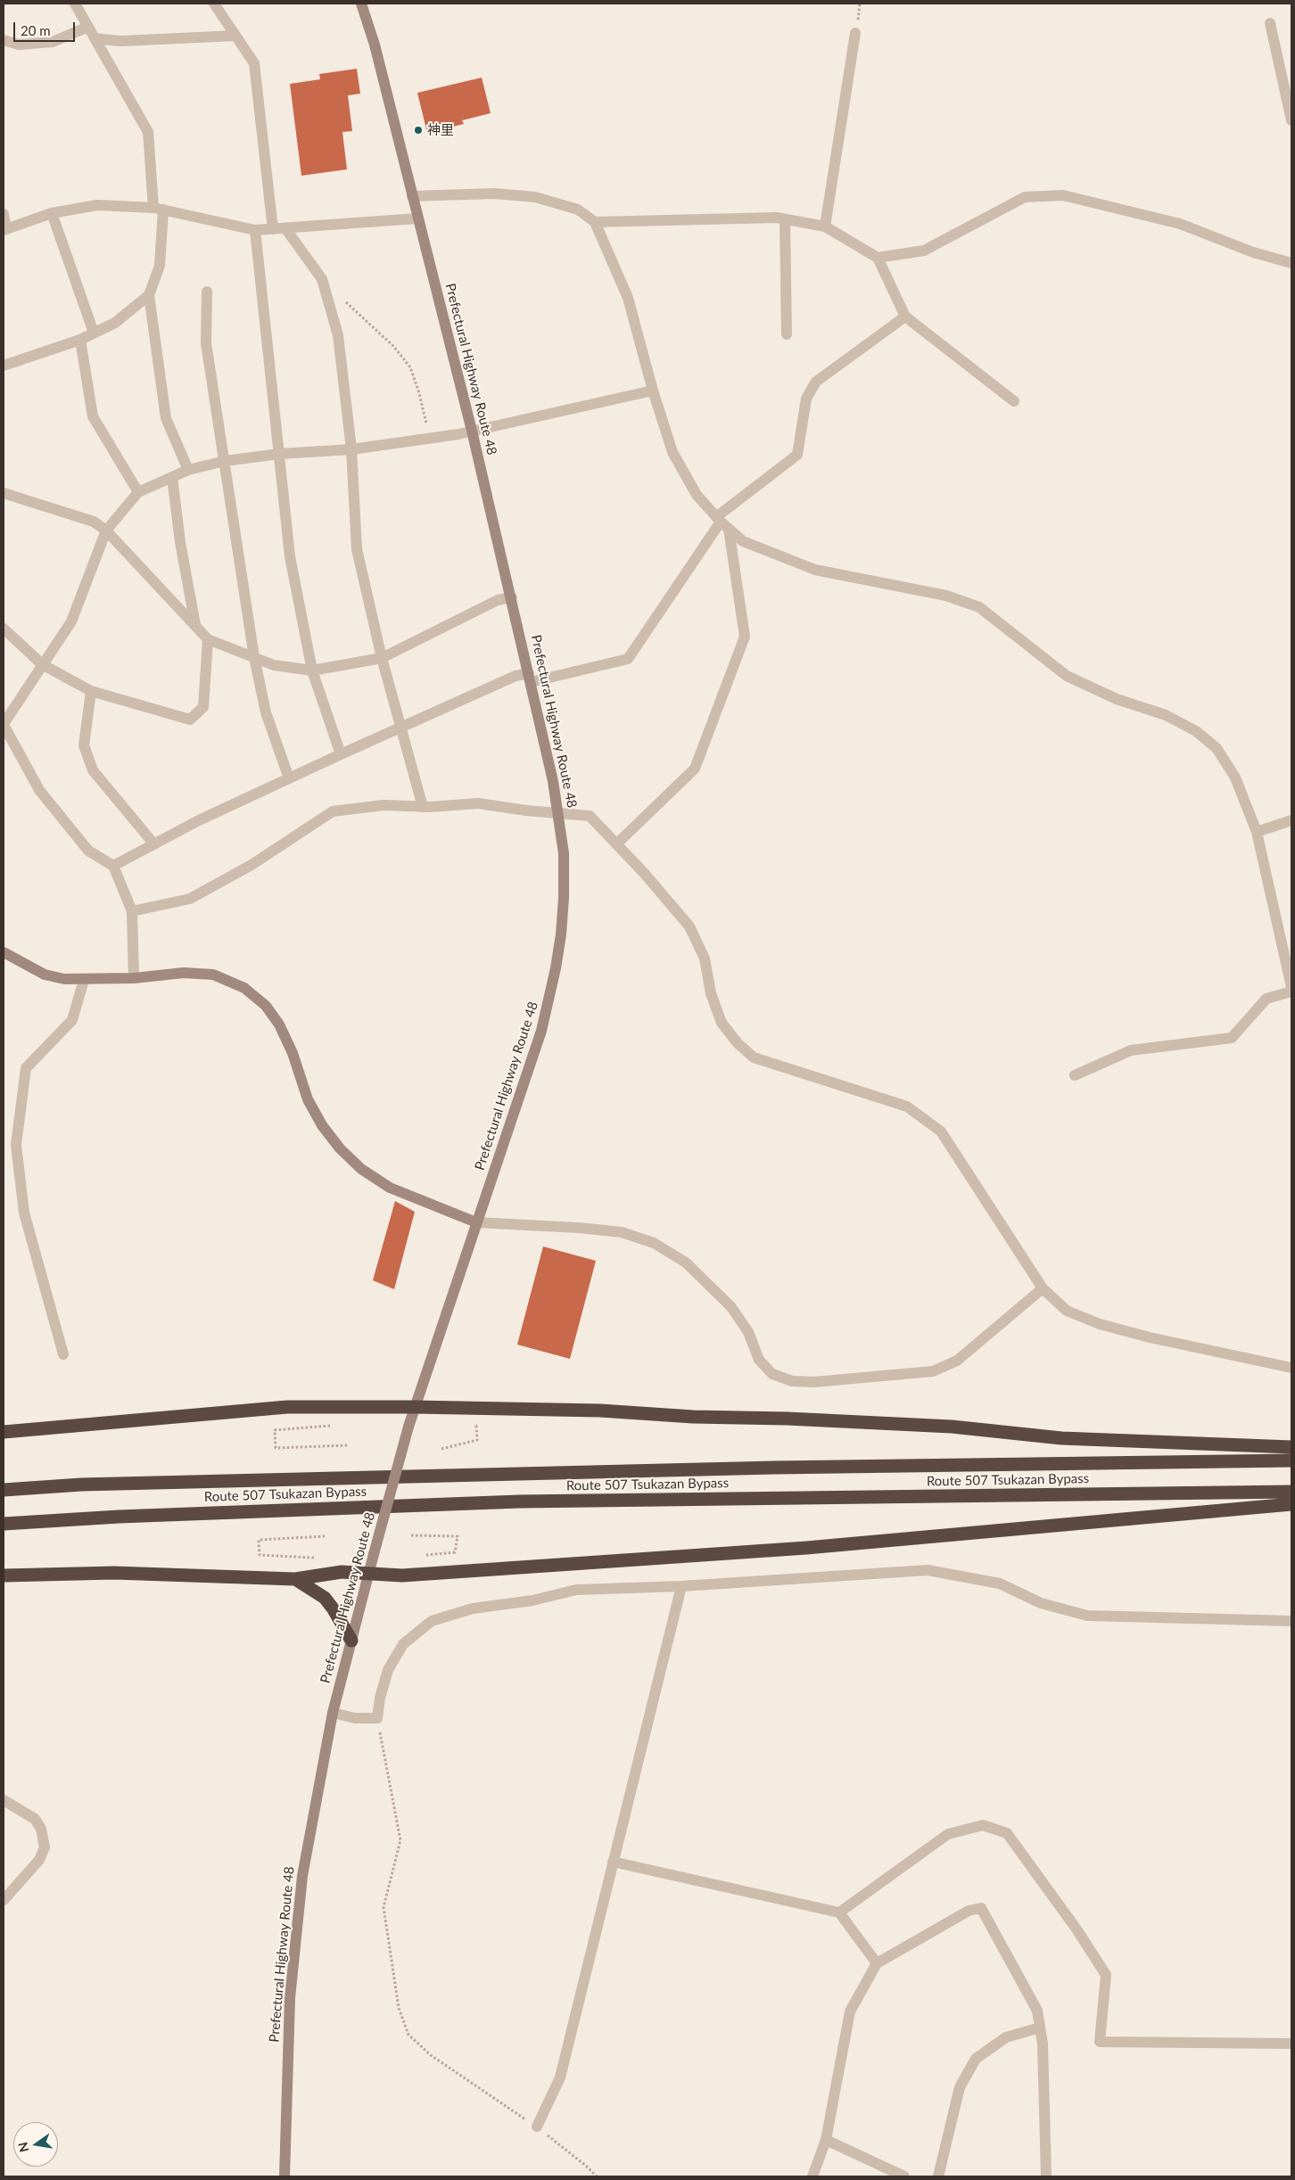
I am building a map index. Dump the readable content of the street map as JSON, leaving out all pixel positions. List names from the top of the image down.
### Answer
{
  "streets": {
    "highway": ["Route 507 Tsukazan Bypass"],
    "main road": ["Prefectural Highway Route 48"]
  },
  "places": ["神里"],
  "scale_bar": "20 m",
  "north": "left"
}
